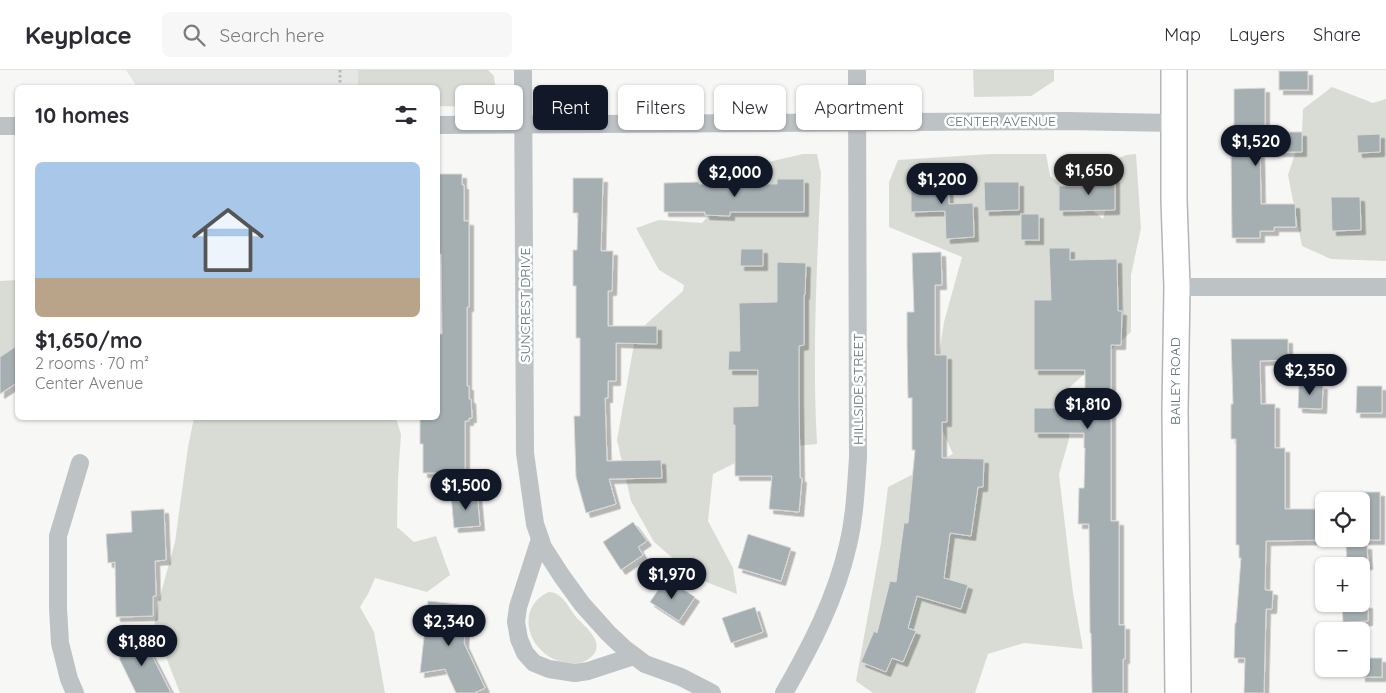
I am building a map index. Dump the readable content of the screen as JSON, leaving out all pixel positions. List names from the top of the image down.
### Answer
{
  "streets": {
    "street": [
      "CENTER AVENUE",
      "SUNCREST DRIVE",
      "BAILEY ROAD",
      "HILLSIDE STREET"
    ]
  },
  "crossings": [
    ["CENTER AVENUE", "SUNCREST DRIVE"],
    ["CENTER AVENUE", "BAILEY ROAD"]
  ],
  "page": {
    "header": "Keyplace",
    "search": "Search here",
    "nav": ["Map", "Layers", "Share"],
    "chip": [
      "Buy",
      "Rent",
      "Filters",
      "New",
      "Apartment"
    ],
    "heading": "10 homes",
    "price": [
      "$1,520",
      "$1,650",
      "$2,000",
      "$1,200",
      "$2,350",
      "$1,810",
      "$1,500",
      "$1,970",
      "$2,340",
      "$1,880"
    ],
    "list": [
      {
        "name": "$1,650/mo",
        "note": "2 rooms · 70 m² · Center Avenue"
      }
    ],
    "map_buttons": ["+", "−"]
  }
}
